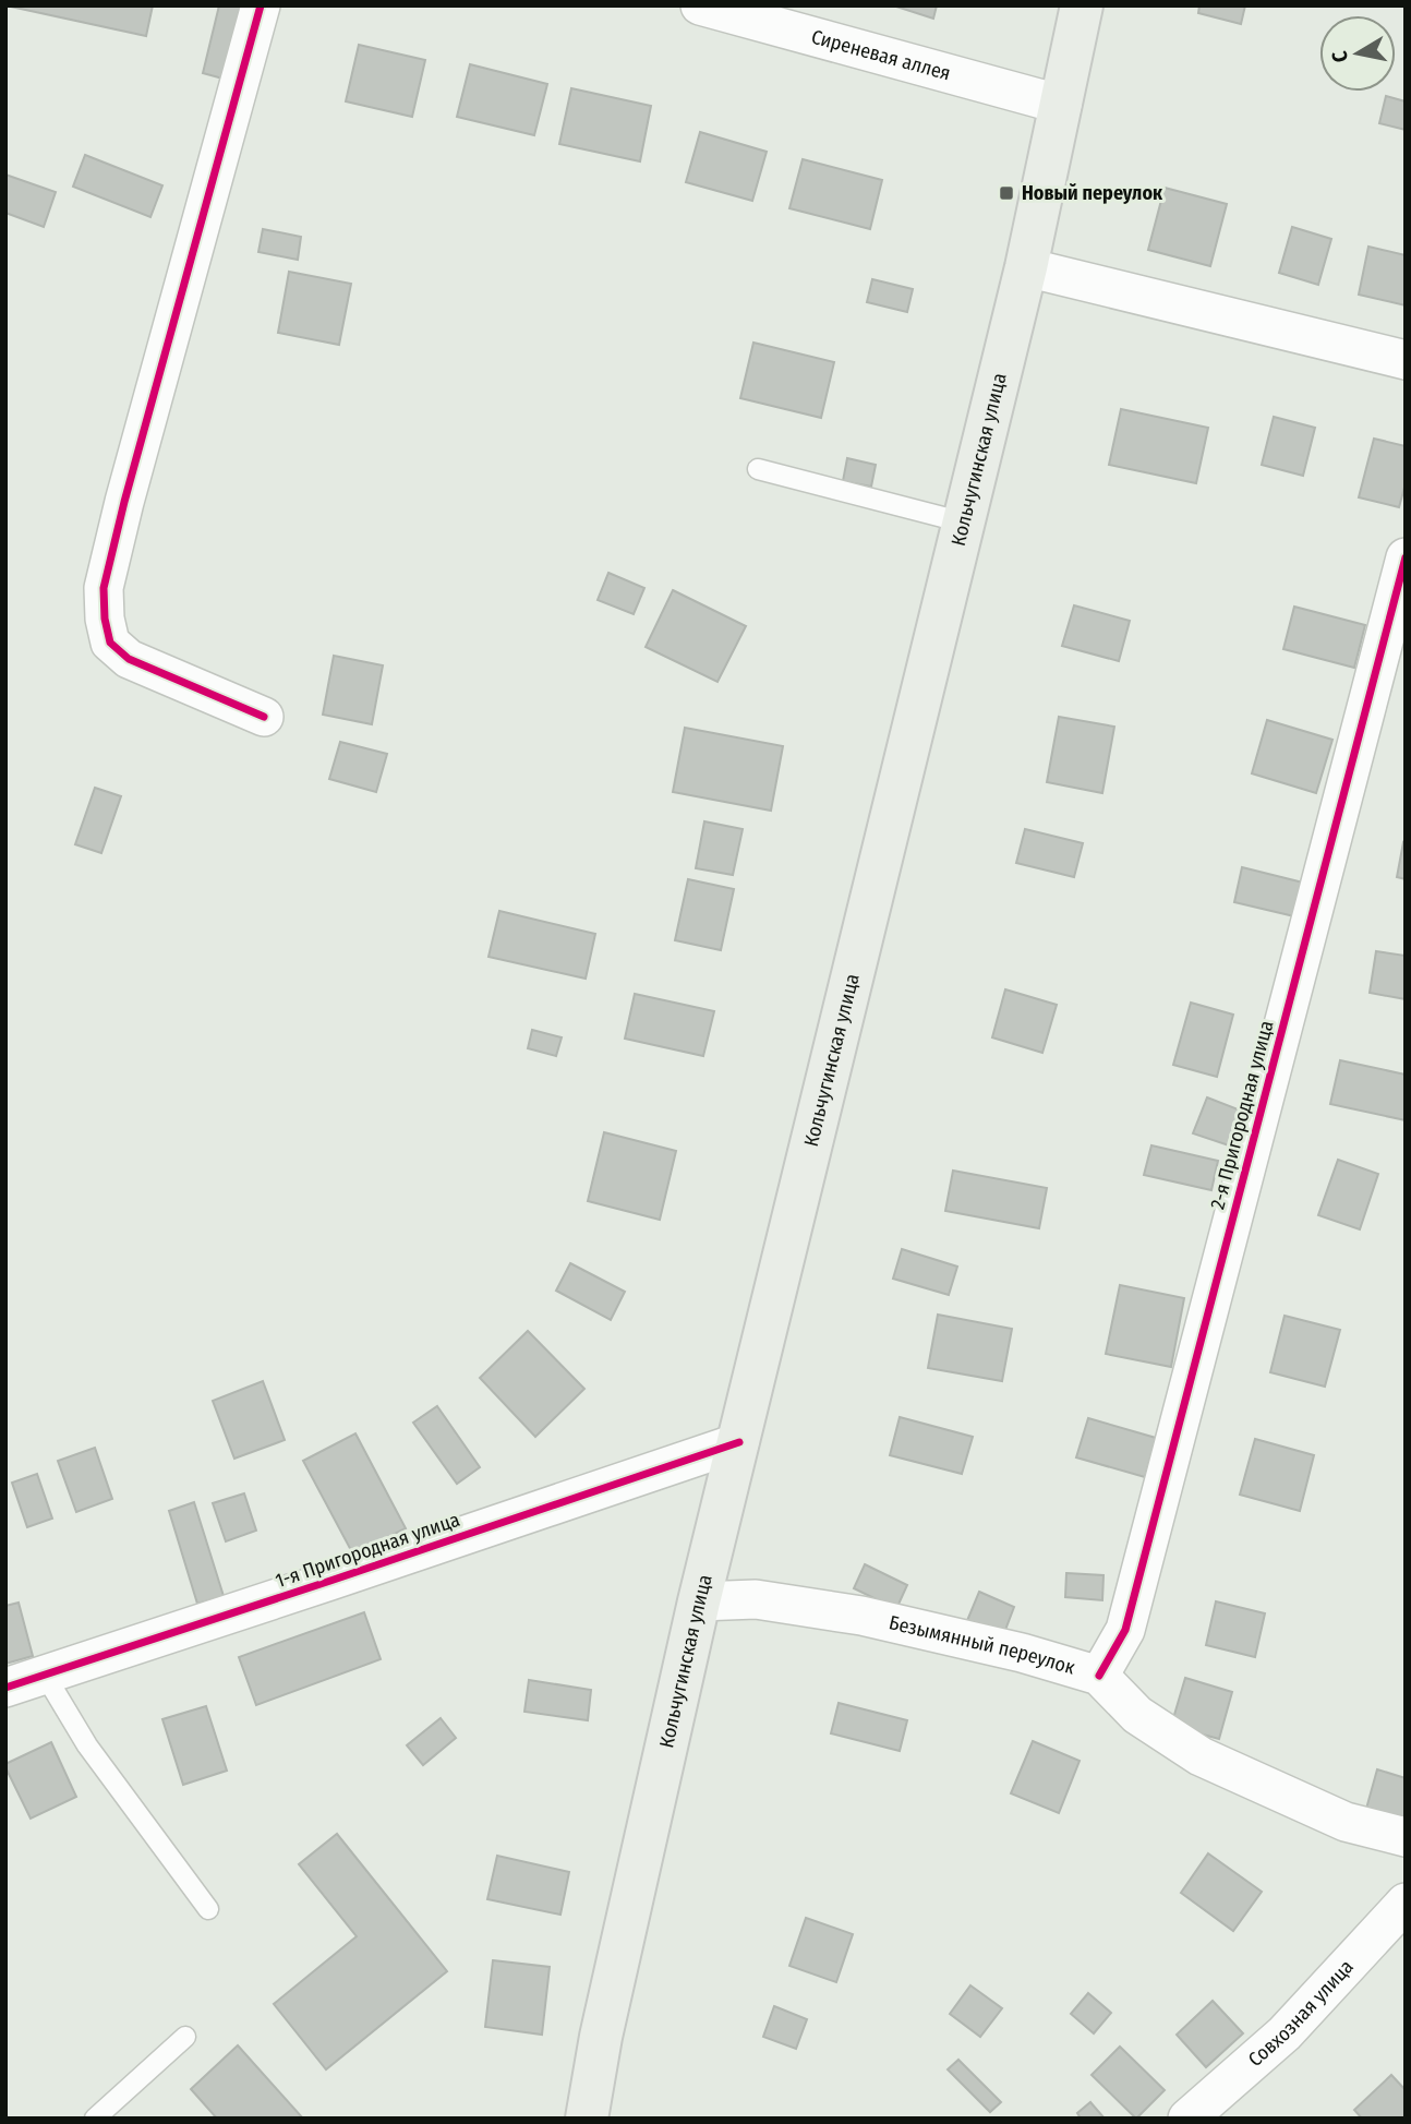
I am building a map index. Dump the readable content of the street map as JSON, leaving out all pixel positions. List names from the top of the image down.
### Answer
{
  "streets": {
    "main road": ["Кольчугинская улица"],
    "street": [
      "Сиреневая аллея",
      "2-я Пригородная улица",
      "1-я Пригородная улица",
      "Безымянный переулок",
      "Совхозная улица"
    ]
  },
  "crossings": [
    ["Сиреневая аллея", "Кольчугинская улица"],
    ["Кольчугинская улица", "1-я Пригородная улица"],
    ["Кольчугинская улица", "Безымянный переулок"],
    ["2-я Пригородная улица", "Безымянный переулок"]
  ],
  "places": {
    "transit": ["Новый переулок"]
  },
  "north": "left"
}
